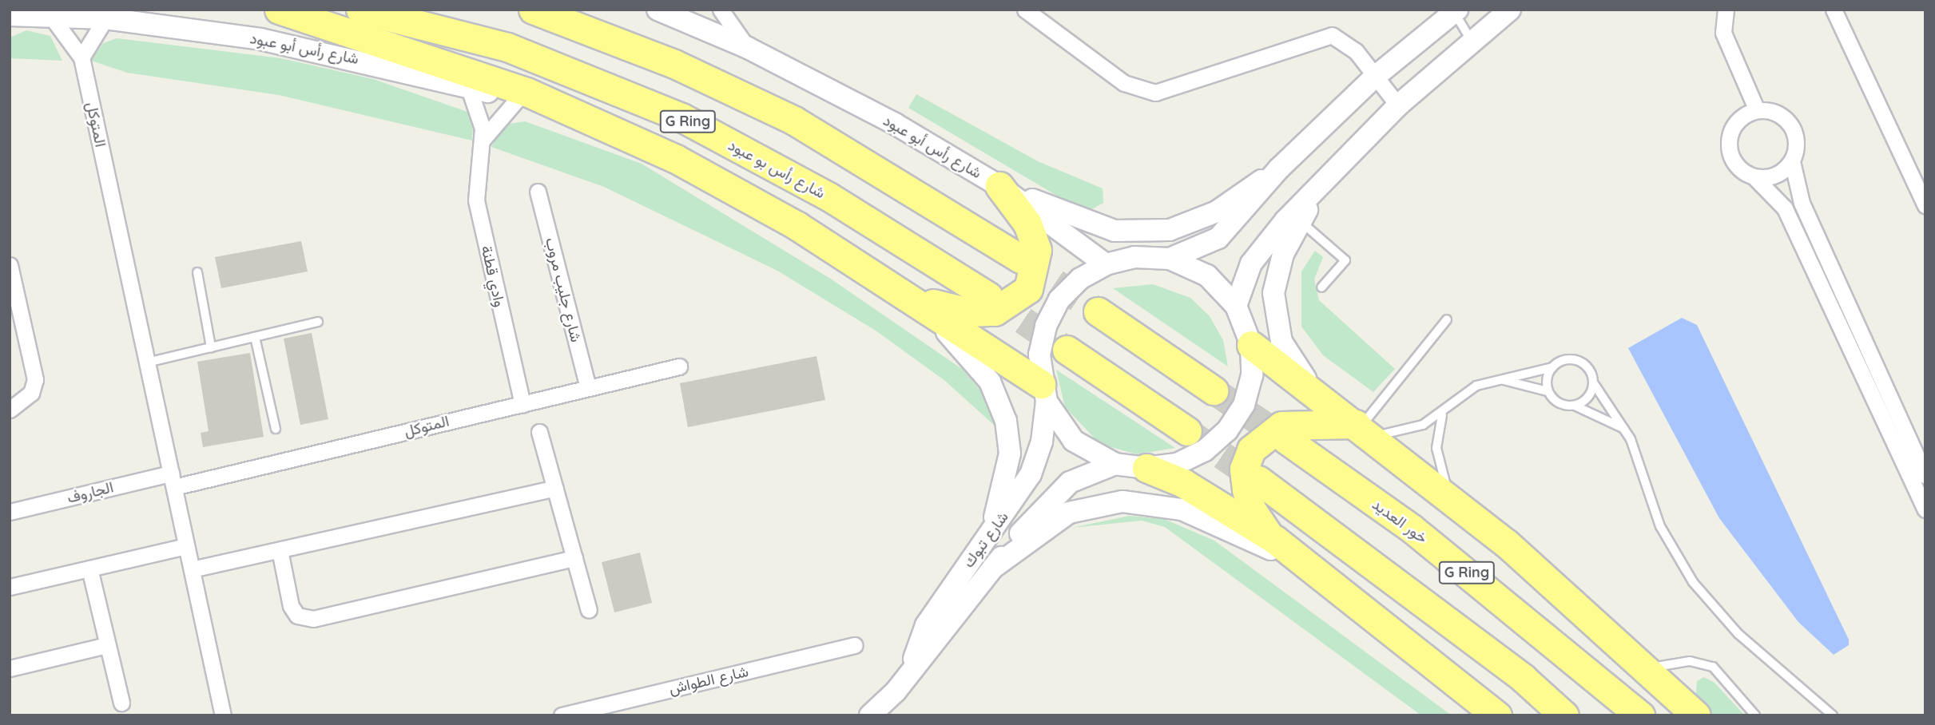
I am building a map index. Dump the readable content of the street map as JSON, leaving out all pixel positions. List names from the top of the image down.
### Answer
{
  "streets": {
    "highway": ["G Ring", "شارع رأس بو عبود", "خور العديد"],
    "street": [
      "شارع رأس أبو عبود",
      "المتوكل",
      "وادي قطنة",
      "شارع جليب مروب",
      "الجاروف",
      "شارع تبوك",
      "شارع الطواش"
    ]
  },
  "crossings": [
    ["شارع رأس أبو عبود", "المتوكل"],
    ["شارع رأس أبو عبود", "وادي قطنة"],
    ["شارع رأس أبو عبود", "شارع تبوك"],
    ["المتوكل", "وادي قطنة"],
    ["المتوكل", "شارع جليب مروب"],
    ["المتوكل", "الجاروف"]
  ]
}
